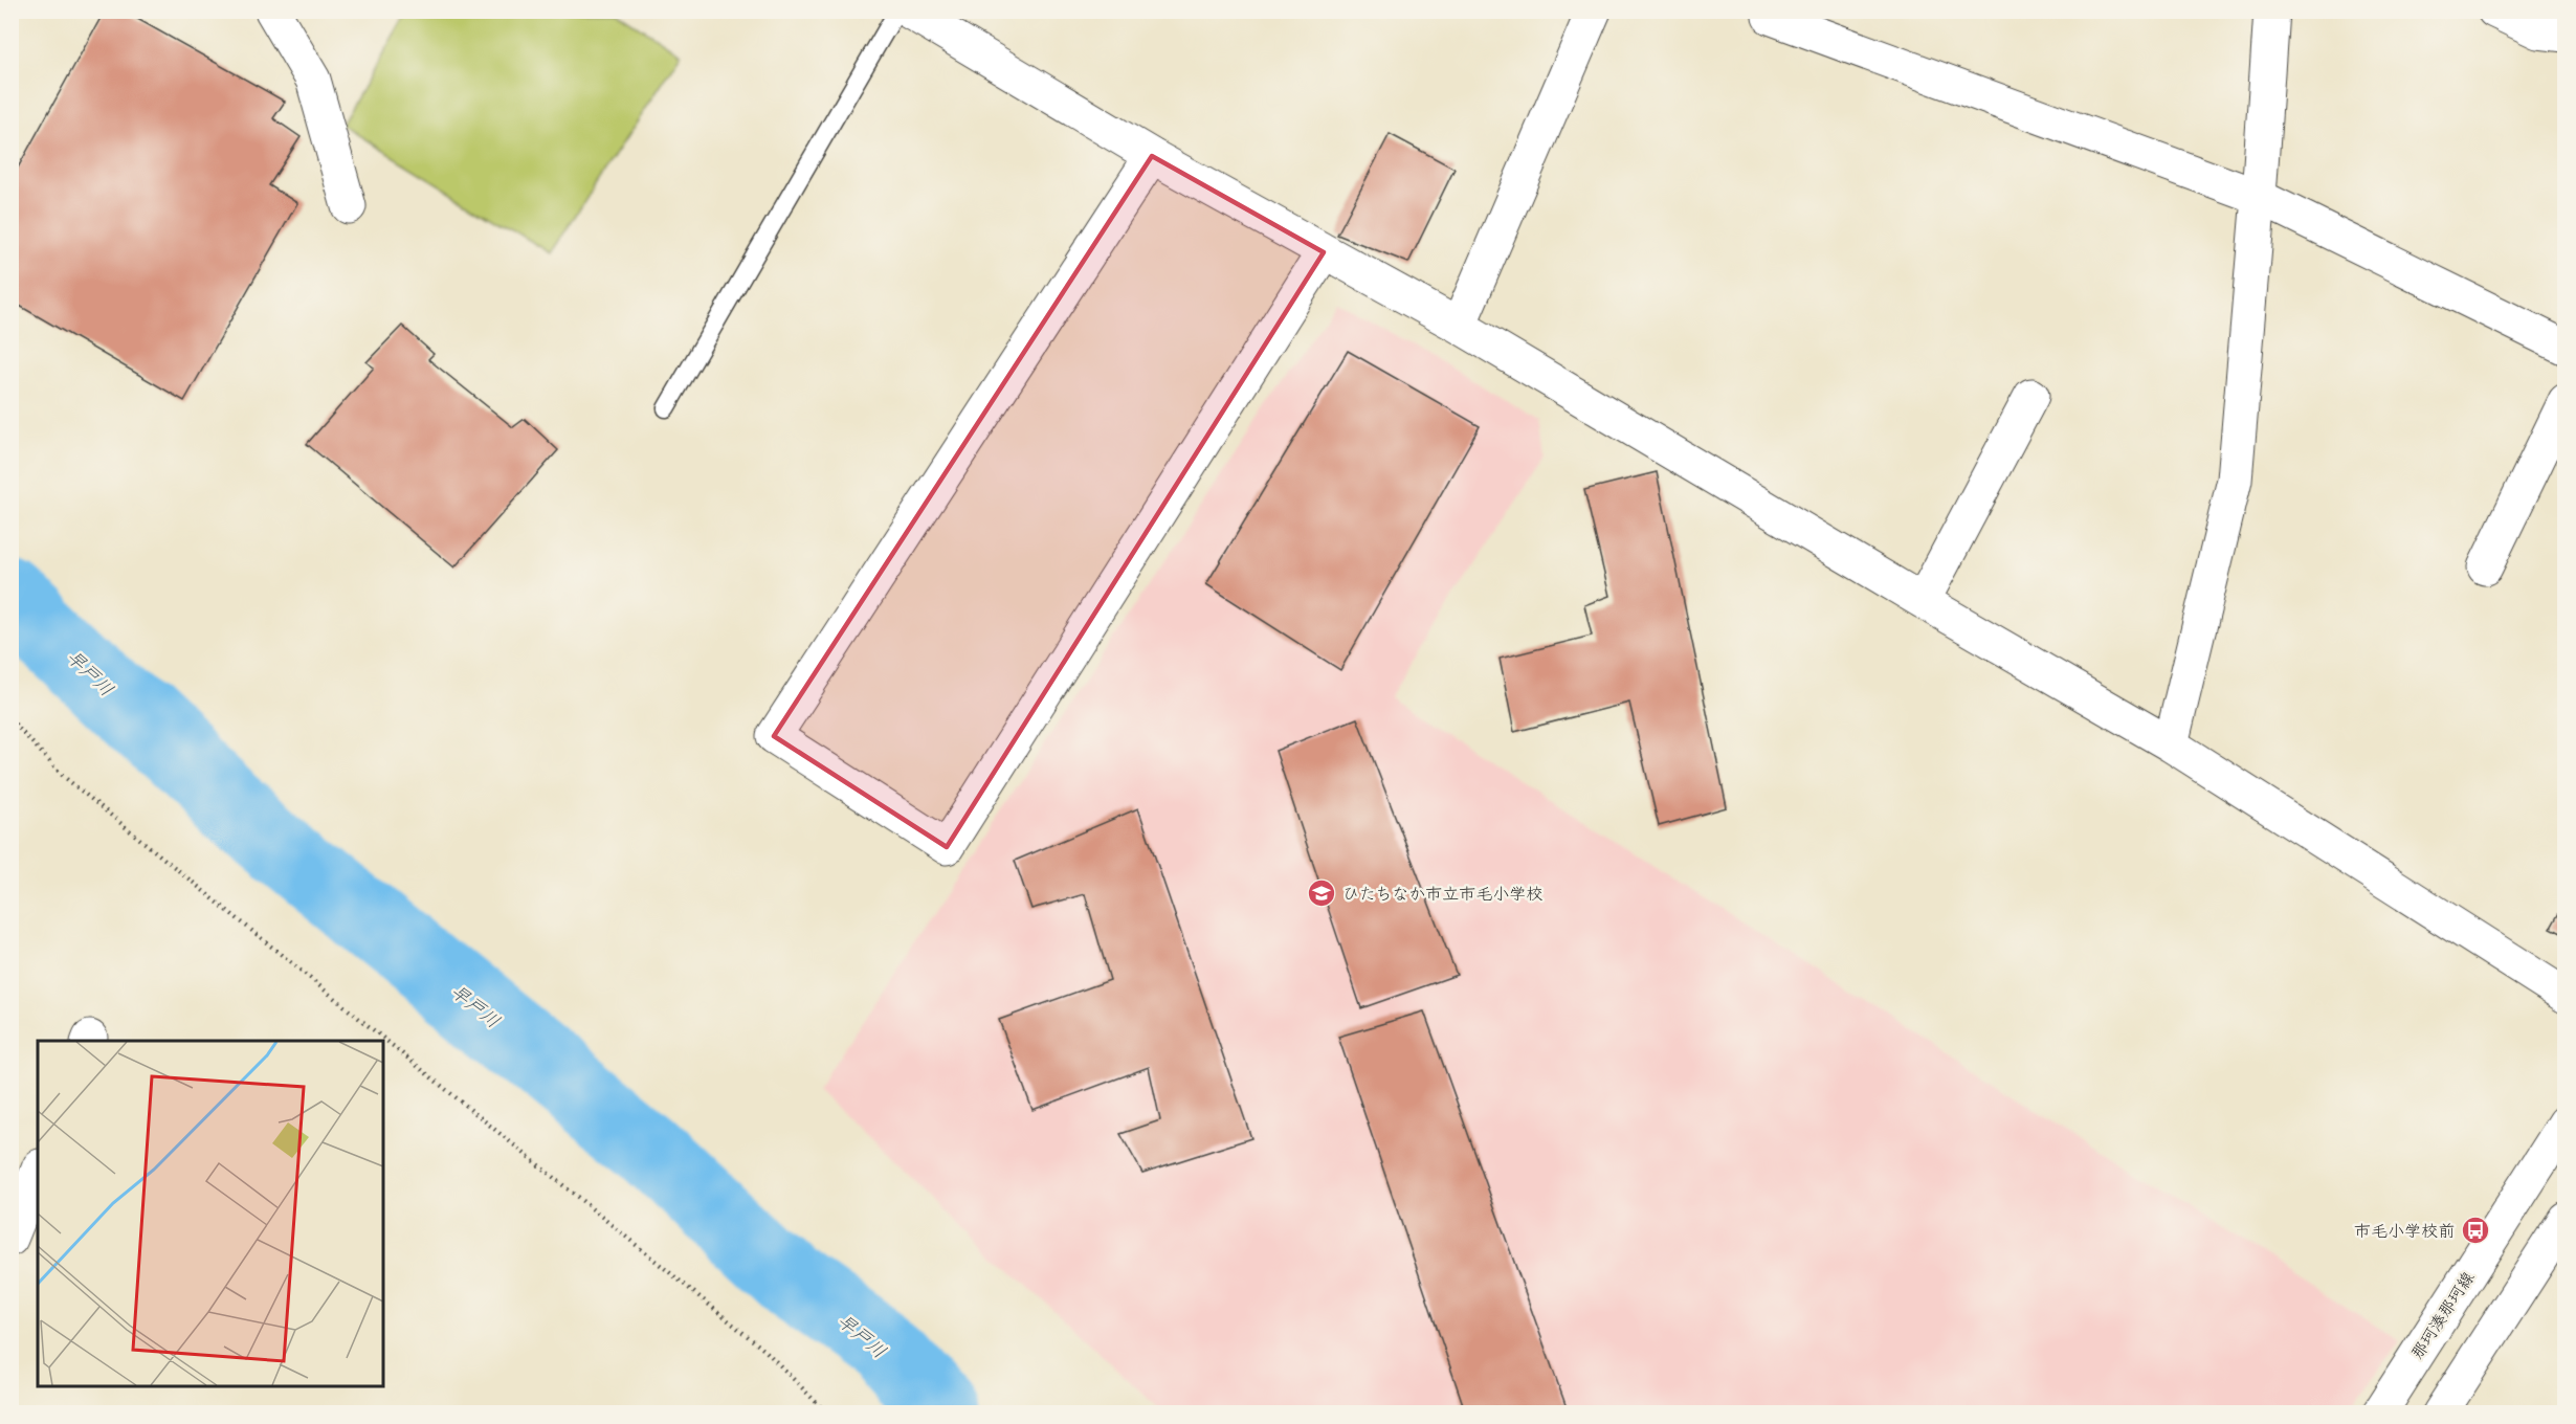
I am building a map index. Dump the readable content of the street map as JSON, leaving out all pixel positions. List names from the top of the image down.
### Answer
{
  "streets": {
    "street": ["那珂湊那珂線"]
  },
  "water": ["早戸川"],
  "places": {
    "school or university": ["ひたちなか市立市毛小学校"],
    "bus stop": ["市毛小学校前"]
  }
}
